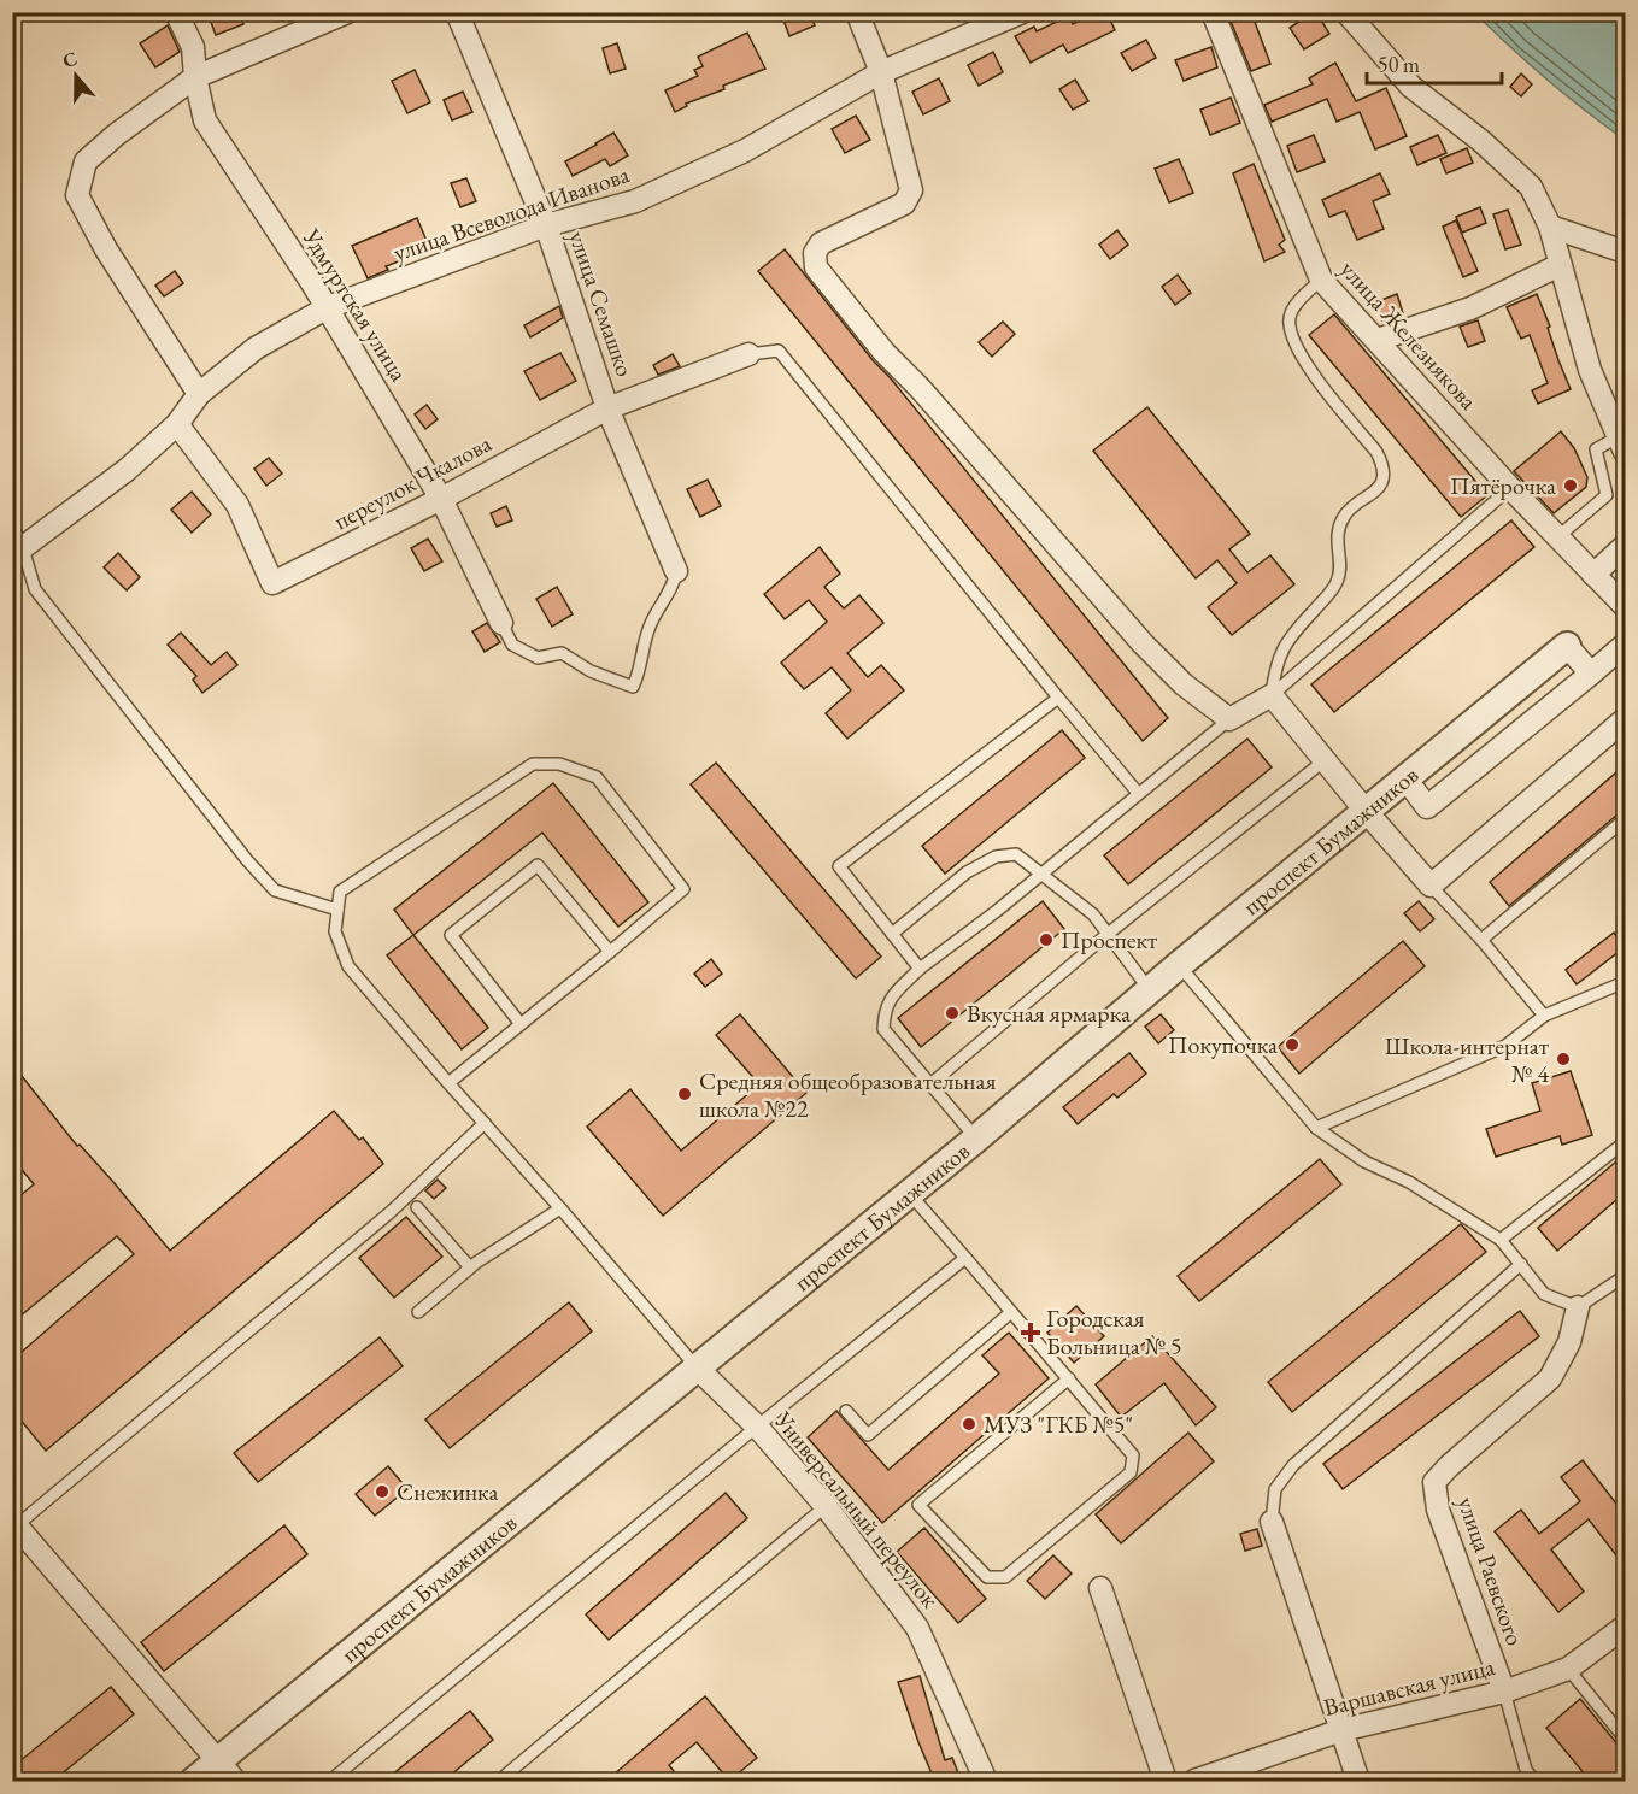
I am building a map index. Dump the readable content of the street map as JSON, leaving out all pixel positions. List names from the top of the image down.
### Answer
{
  "streets": {
    "street": [
      "улица Всеволода Иванова",
      "улица Семашко",
      "Удмуртская улица",
      "улица Железнякова",
      "переулок Чкалова",
      "проспект Бумажников",
      "Универсальный переулок",
      "улица Раевского",
      "Варшавская улица"
    ]
  },
  "crossings": [
    ["улица Всеволода Иванова", "улица Семашко"],
    ["улица Всеволода Иванова", "Удмуртская улица"],
    ["улица Всеволода Иванова", "переулок Чкалова"],
    ["улица Семашко", "переулок Чкалова"],
    ["Удмуртская улица", "переулок Чкалова"],
    ["проспект Бумажников", "Универсальный переулок"],
    ["улица Раевского", "Варшавская улица"]
  ],
  "places": {
    "other": [
      "Пятёрочка",
      "Проспект",
      "Вкусная ярмарка",
      "Покупочка",
      "Школа-интернат № 4",
      "Средняя общеобразовательная школа №22",
      "МУЗ \"ГКБ №5\"",
      "Снежинка"
    ],
    "health": ["Городская Больница № 5"]
  },
  "scale_bar": "50 m",
  "north": "top"
}
